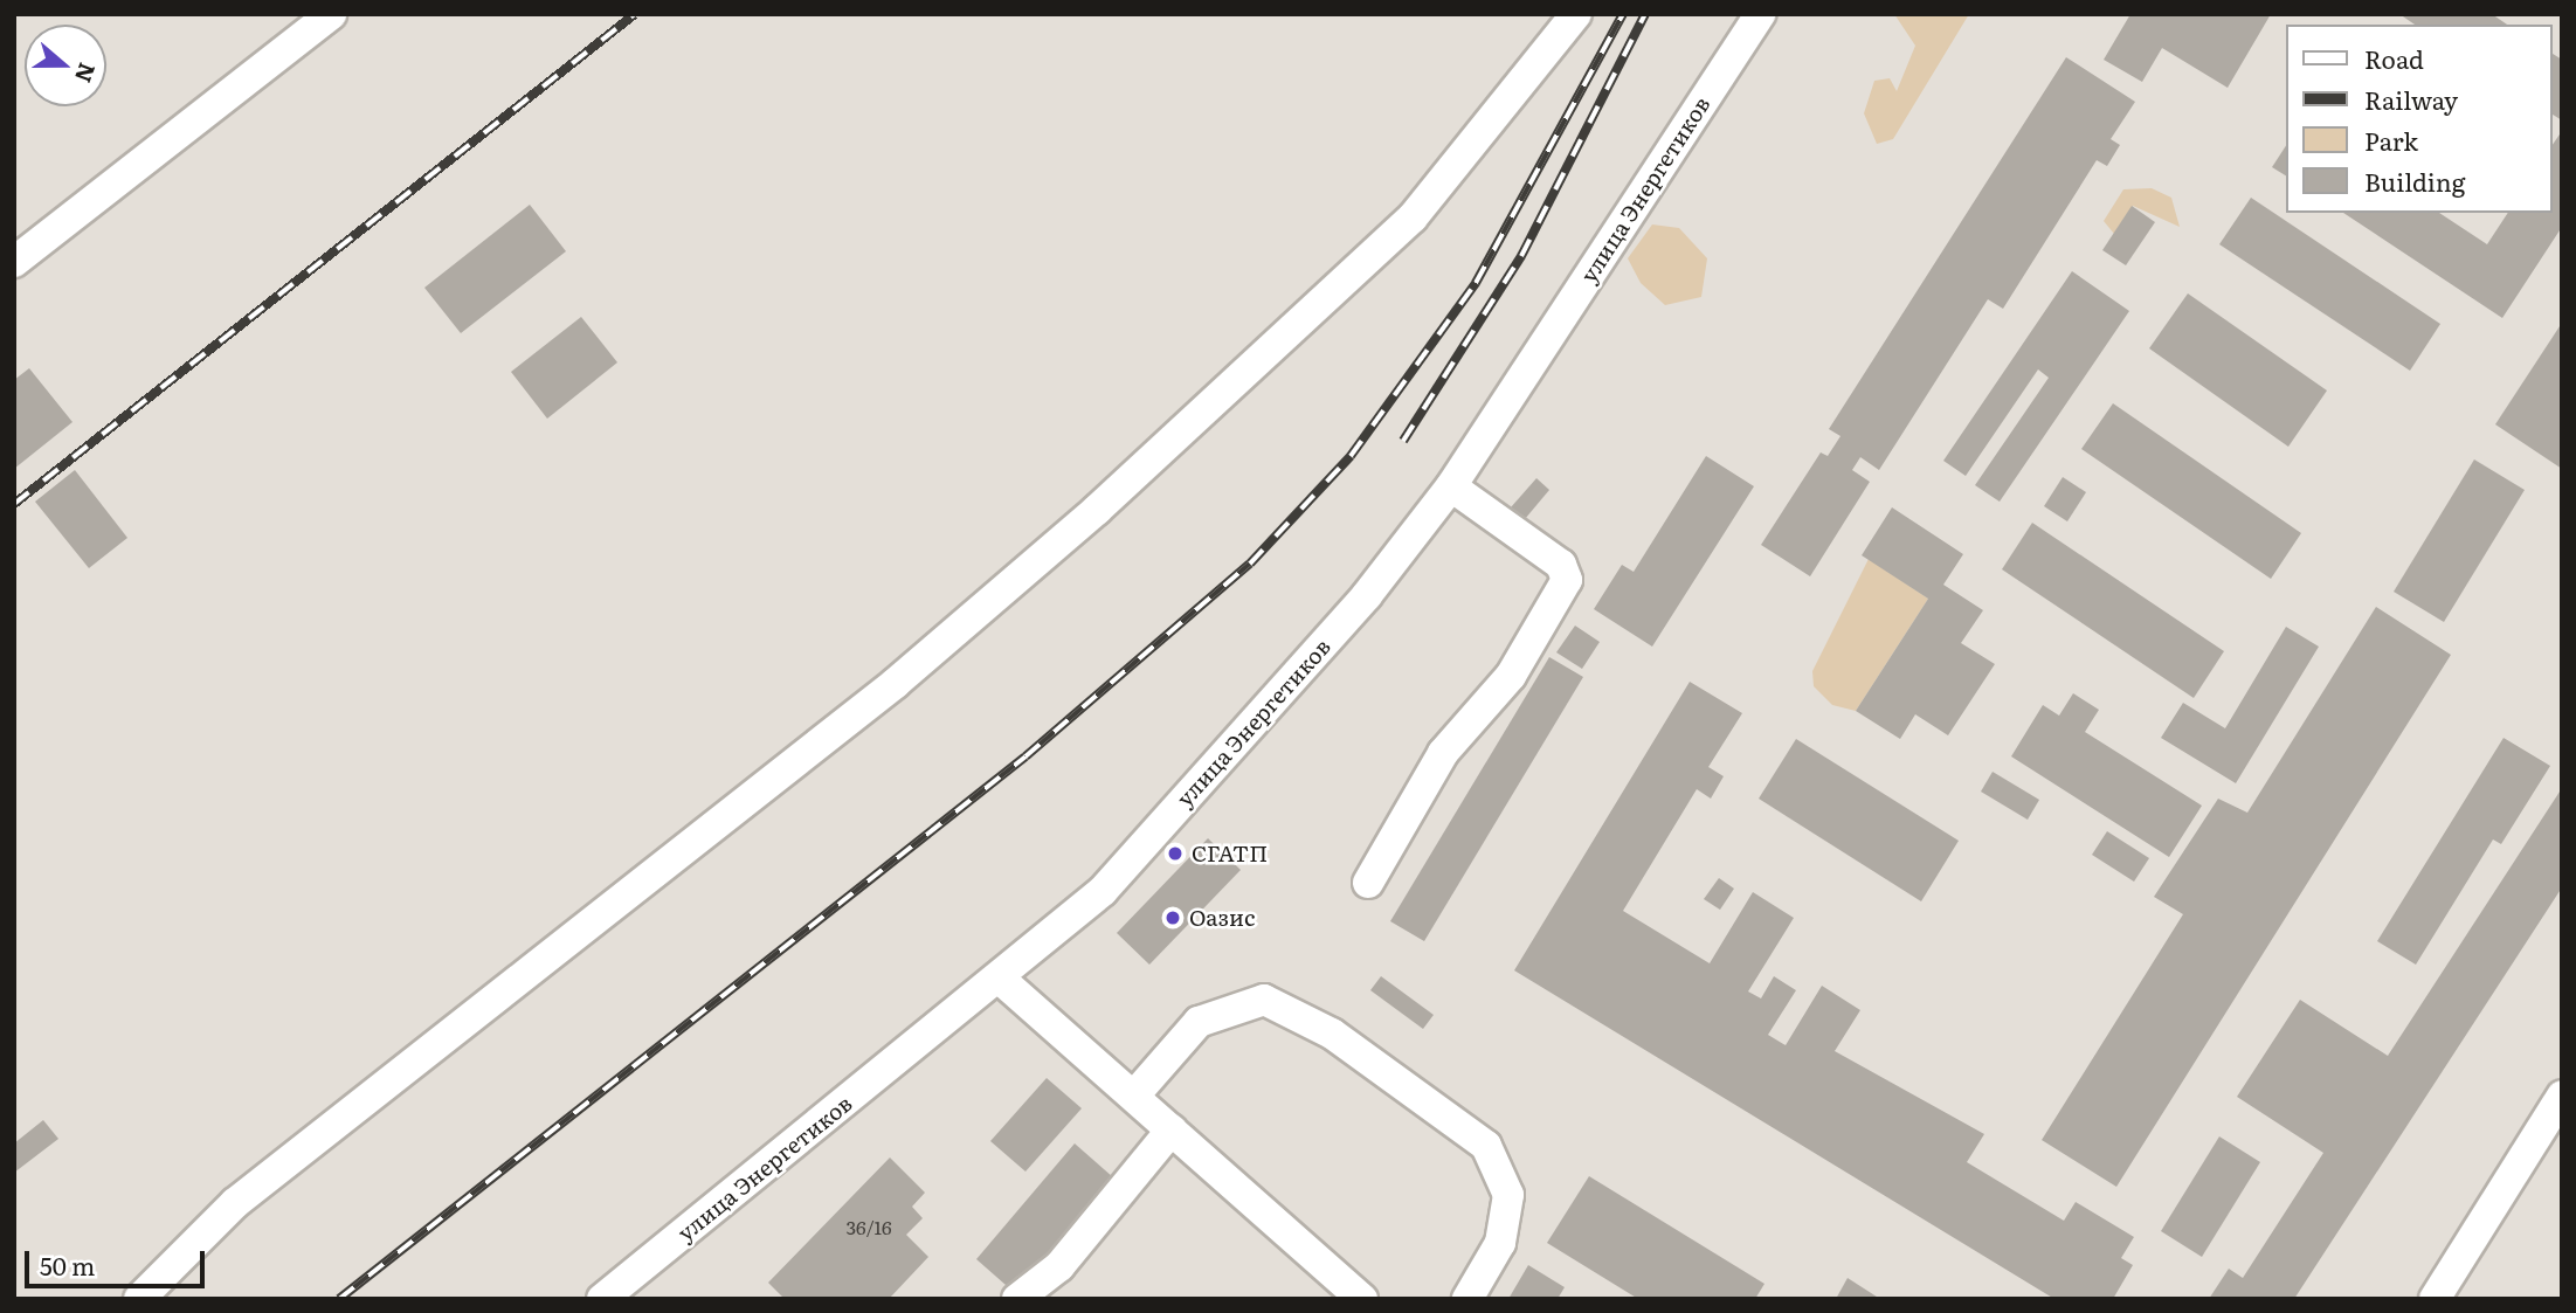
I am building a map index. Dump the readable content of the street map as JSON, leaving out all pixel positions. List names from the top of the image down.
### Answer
{
  "streets": {
    "street": ["улица Энергетиков"]
  },
  "places": ["СГАТП", "Оазис"],
  "house_numbers": ["36/16"],
  "legend": [
    "Road",
    "Railway",
    "Park",
    "Building"
  ],
  "scale_bar": "50 m",
  "north": "right"
}
